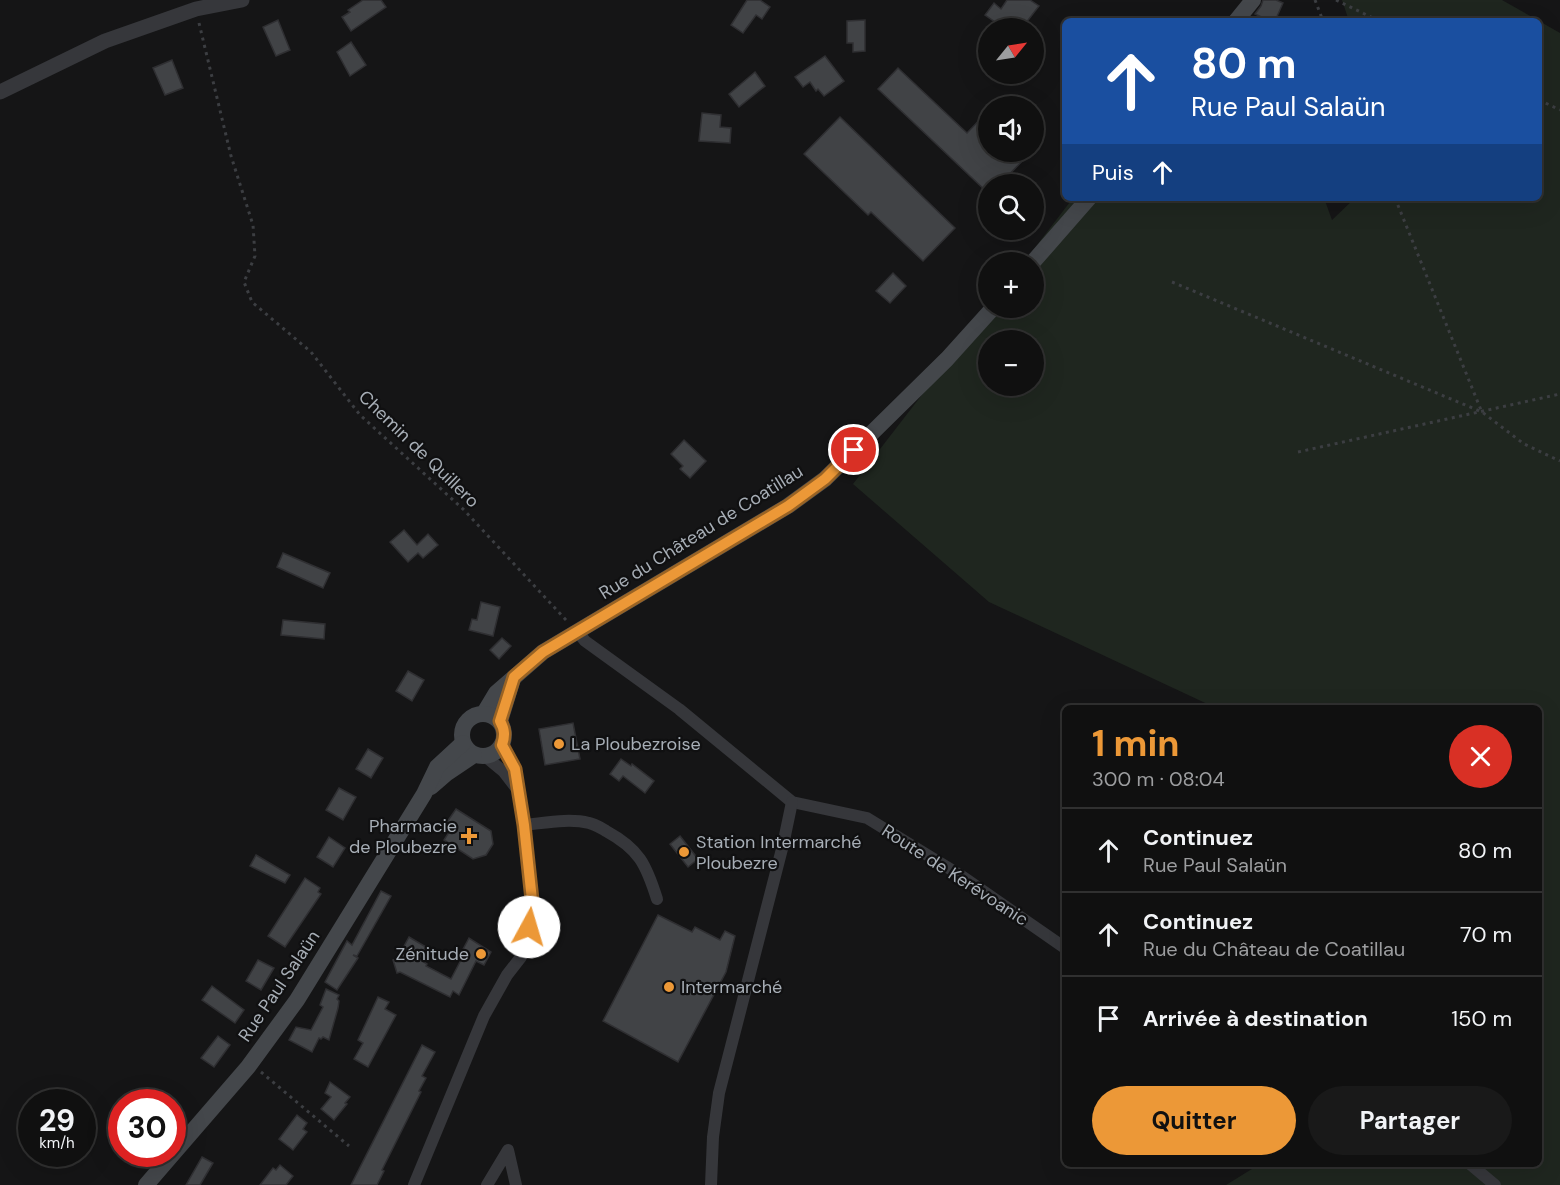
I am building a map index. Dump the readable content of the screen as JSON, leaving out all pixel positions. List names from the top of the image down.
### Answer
{
  "streets": {
    "main road": ["Rue du Château de Coatillau", "Rue Paul Salaün"],
    "street": ["Route de Kerévoanic"],
    "path": ["Chemin de Quillero"]
  },
  "crossings": [
    ["Chemin de Quillero", "Rue du Château de Coatillau"],
    ["Chemin de Quillero", "Route de Kerévoanic"],
    ["Rue du Château de Coatillau", "Route de Kerévoanic"]
  ],
  "places": {
    "other": [
      "La Ploubezroise",
      "Station Intermarché Ploubezre",
      "Zénitude",
      "Intermarché"
    ],
    "health": ["Pharmacie de Ploubezre"]
  },
  "north": "top right",
  "page": {
    "map_buttons": ["+", "−"],
    "turn": ["80 m", "Rue Paul Salaün"],
    "then": "Puis",
    "heading": ["1 min", "300 m · 08:04"],
    "list": [
      {
        "name": "Continuez",
        "note": "Rue Paul Salaün",
        "value": "80 m"
      },
      {
        "name": "Continuez",
        "note": "Rue du Château de Coatillau",
        "value": "70 m"
      },
      {
        "name": "Arrivée à destination",
        "value": "150 m"
      }
    ],
    "buttons": ["Quitter", "Partager"],
    "speed": "29 km/h",
    "limit": "30"
  }
}
